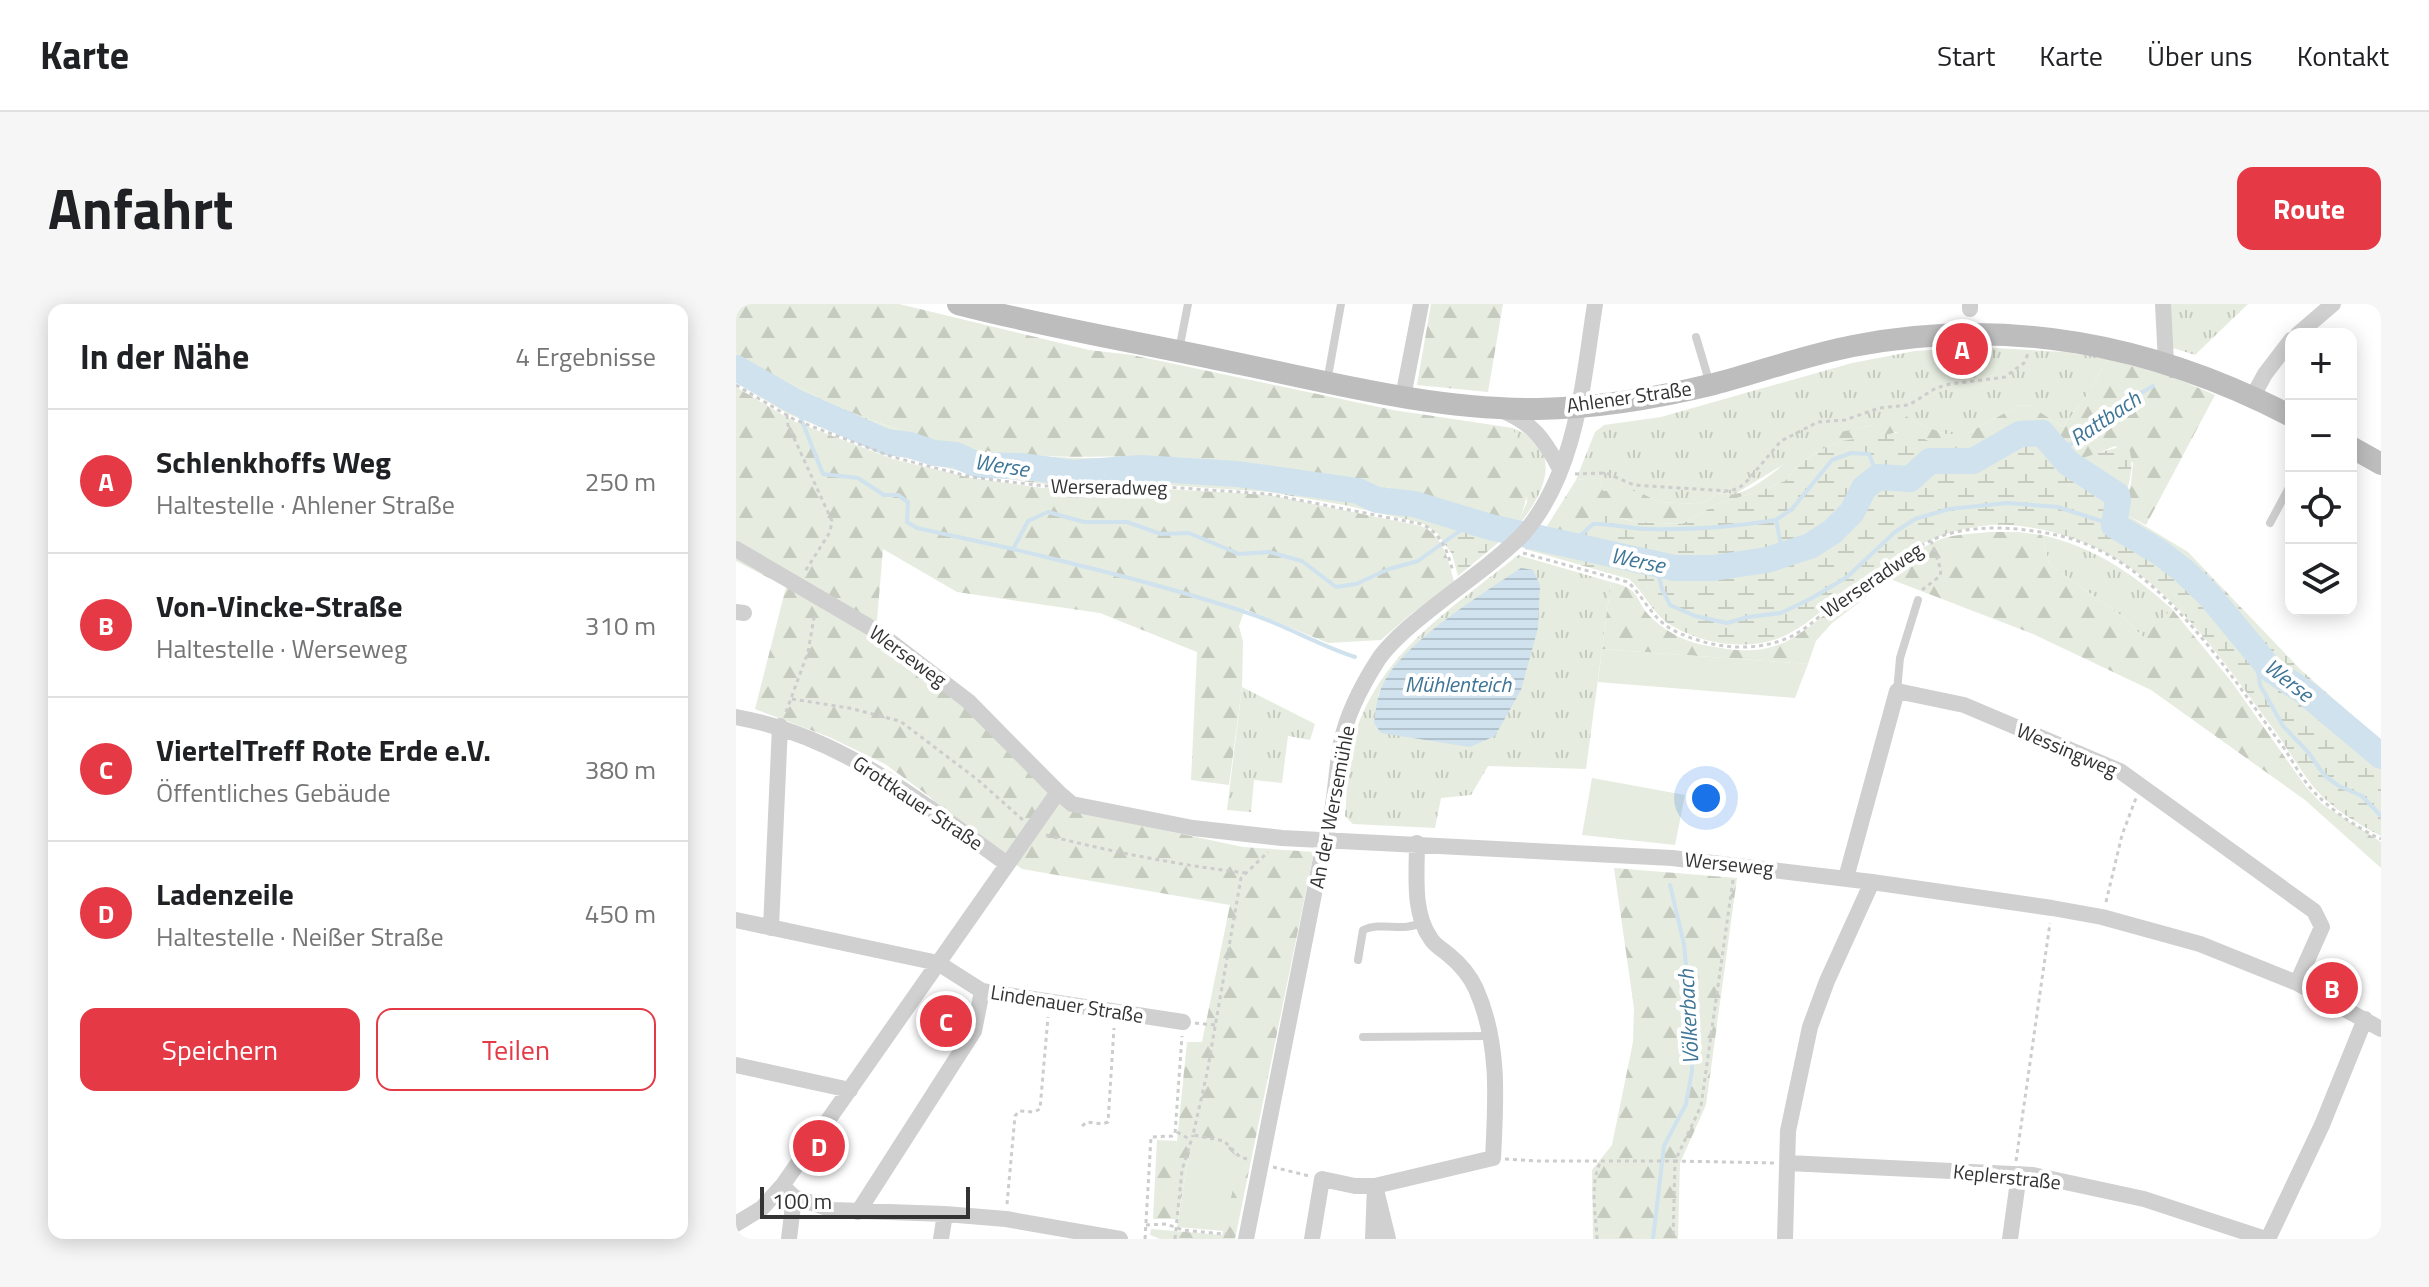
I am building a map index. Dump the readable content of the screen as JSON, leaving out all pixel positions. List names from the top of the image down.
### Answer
{
  "streets": {
    "main road": ["Ahlener Straße"],
    "street": [
      "Werseweg",
      "Wessingweg",
      "Grottkauer Straße",
      "An der Wersemühle",
      "Lindenauer Straße",
      "Keplerstraße"
    ],
    "path": ["Werseradweg"]
  },
  "crossings": [
    ["Ahlener Straße", "An der Wersemühle"],
    ["Werseradweg", "An der Wersemühle"],
    ["Werseweg", "Wessingweg"],
    ["Werseweg", "An der Wersemühle"]
  ],
  "water": [
    "Rattbach",
    "Werse",
    "Mühlenteich",
    "Völkerbach"
  ],
  "scale_bar": "100 m",
  "page": {
    "header": "Karte",
    "nav": [
      "Start",
      "Karte",
      "Über uns",
      "Kontakt"
    ],
    "title": "Anfahrt",
    "buttons": [
      "Route",
      ["Speichern", "Teilen"]
    ],
    "heading": ["In der Nähe", "4 Ergebnisse"],
    "pins": [
      "A",
      "B",
      "C",
      "D"
    ],
    "map_buttons": ["+", "−"],
    "list": [
      {
        "mark": "A",
        "name": "Schlenkhoffs Weg",
        "note": "Haltestelle · Ahlener Straße",
        "value": "250 m"
      },
      {
        "mark": "B",
        "name": "Von-Vincke-Straße",
        "note": "Haltestelle · Werseweg",
        "value": "310 m"
      },
      {
        "mark": "C",
        "name": "ViertelTreff Rote Erde e.V.",
        "note": "Öffentliches Gebäude",
        "value": "380 m"
      },
      {
        "mark": "D",
        "name": "Ladenzeile",
        "note": "Haltestelle · Neißer Straße",
        "value": "450 m"
      }
    ],
    "scale": "100 m"
  }
}
